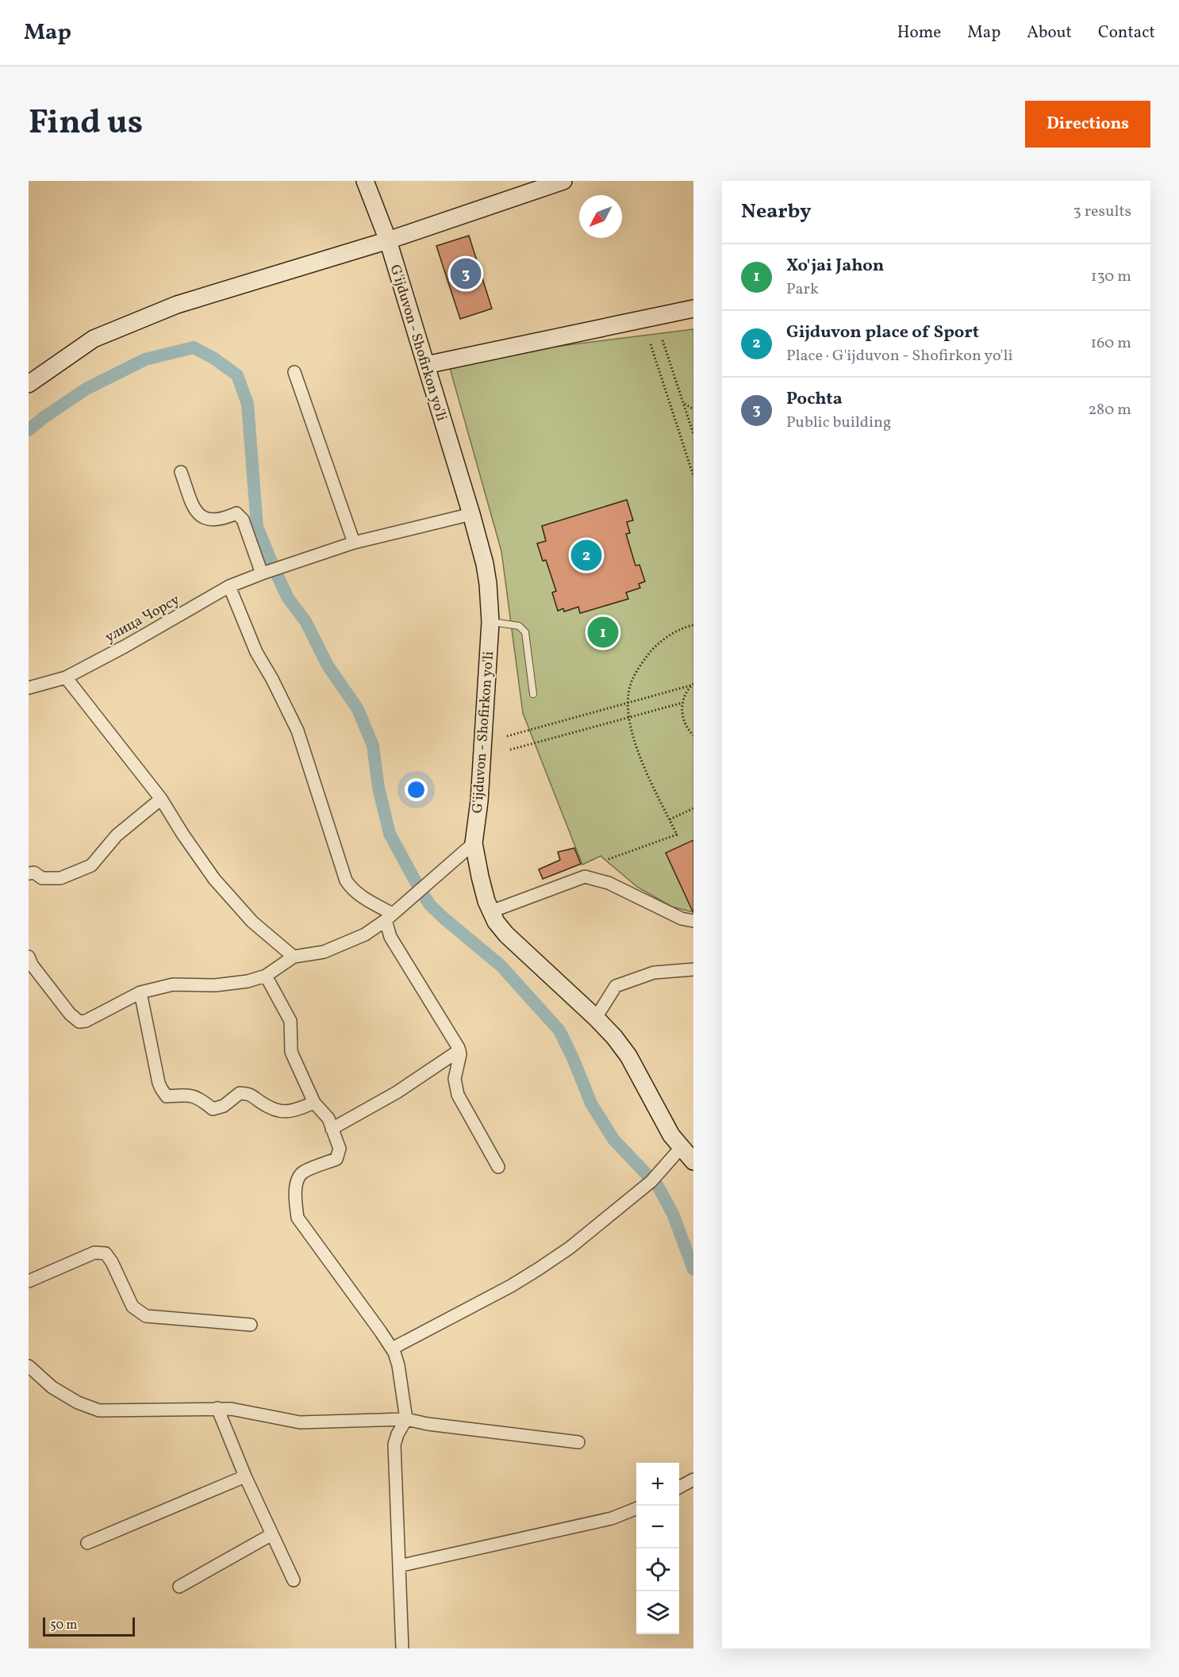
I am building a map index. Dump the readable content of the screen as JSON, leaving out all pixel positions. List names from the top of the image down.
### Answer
{
  "streets": {
    "main road": ["G'ijduvon - Shofirkon yo'li"],
    "street": ["улица Чорсу"]
  },
  "crossings": [
    ["G'ijduvon - Shofirkon yo'li", "улица Чорсу"]
  ],
  "scale_bar": "50 m",
  "north": "bottom left",
  "page": {
    "header": "Map",
    "nav": [
      "Home",
      "Map",
      "About",
      "Contact"
    ],
    "title": "Find us",
    "buttons": "Directions",
    "heading": ["Nearby", "3 results"],
    "list": [
      {
        "mark": "1",
        "name": "Xo'jai Jahon",
        "note": "Park",
        "value": "130 m"
      },
      {
        "mark": "2",
        "name": "Gijduvon place of Sport",
        "note": "Place · G'ijduvon - Shofirkon yo'li",
        "value": "160 m"
      },
      {
        "mark": "3",
        "name": "Pochta",
        "note": "Public building",
        "value": "280 m"
      }
    ],
    "pins": ["3", "2", "1"],
    "map_buttons": ["+", "−"],
    "scale": "50 m"
  }
}
